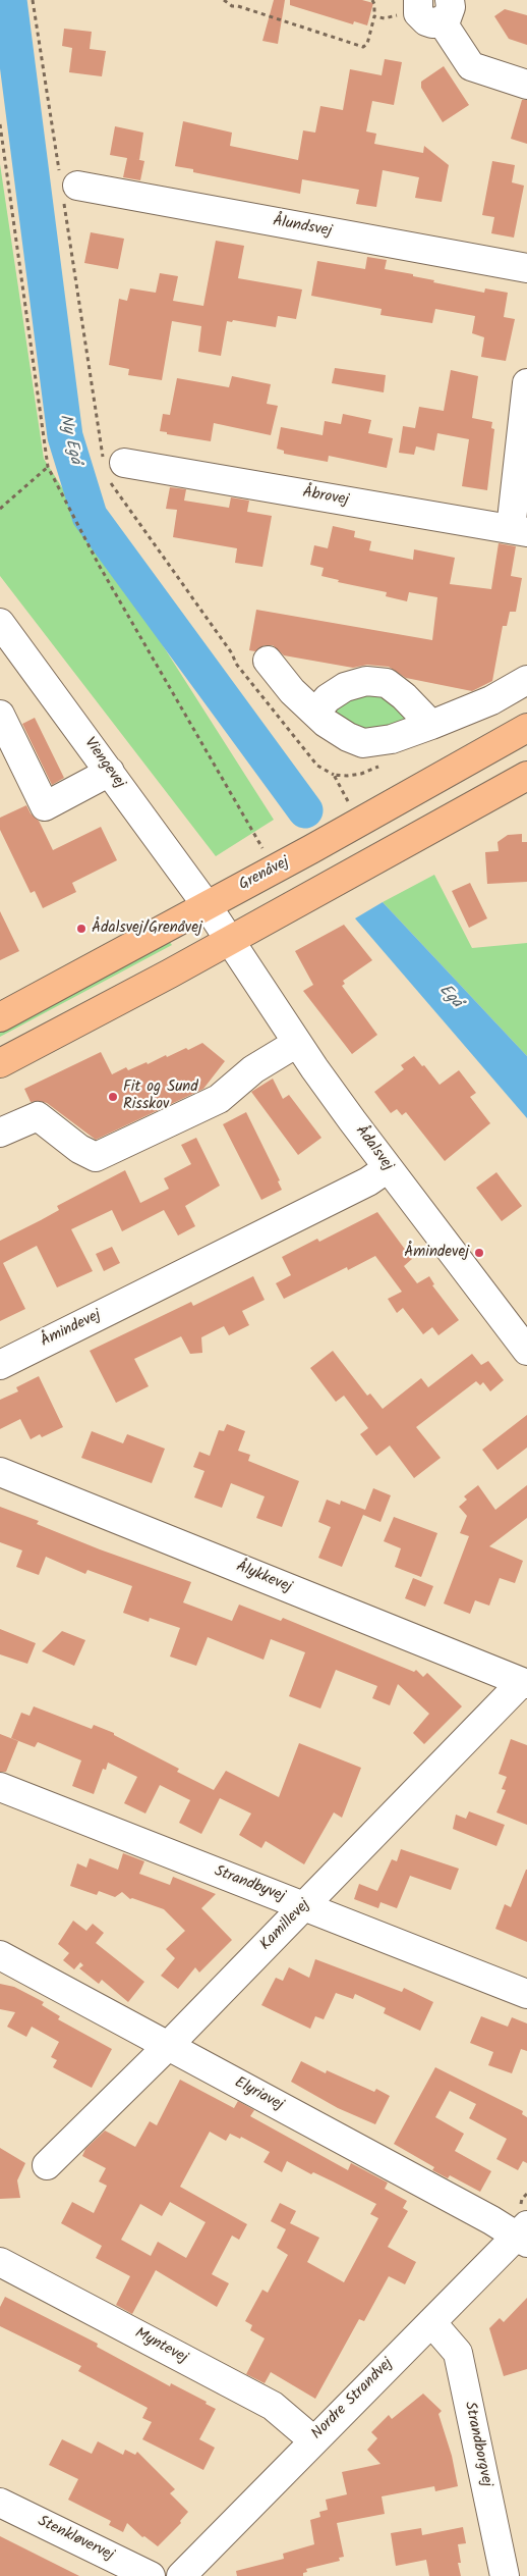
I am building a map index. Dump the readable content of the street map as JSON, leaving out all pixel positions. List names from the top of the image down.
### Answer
{
  "streets": {
    "main road": ["Grenåvej"],
    "street": [
      "Ålundsvej",
      "Åbrovej",
      "Viengevej",
      "Ådalsvej",
      "Åmindevej",
      "Ålykkevej",
      "Strandbyvej",
      "Kamillevej",
      "Elyriavej",
      "Myntevej",
      "Nordre Strandvej",
      "Strandborgvej",
      "Stenkløvervej"
    ]
  },
  "crossings": [
    ["Viengevej", "Grenåvej"],
    ["Viengevej", "Ådalsvej"],
    ["Ådalsvej", "Åmindevej"],
    ["Ålykkevej", "Kamillevej"],
    ["Strandbyvej", "Kamillevej"],
    ["Kamillevej", "Elyriavej"],
    ["Elyriavej", "Nordre Strandvej"],
    ["Myntevej", "Nordre Strandvej"],
    ["Nordre Strandvej", "Strandborgvej"]
  ],
  "water": ["Ny Egå", "Egå"],
  "places": ["Ådalsvej/Grenåvej", "Fit og Sund Risskov", "Åmindevej"]
}
